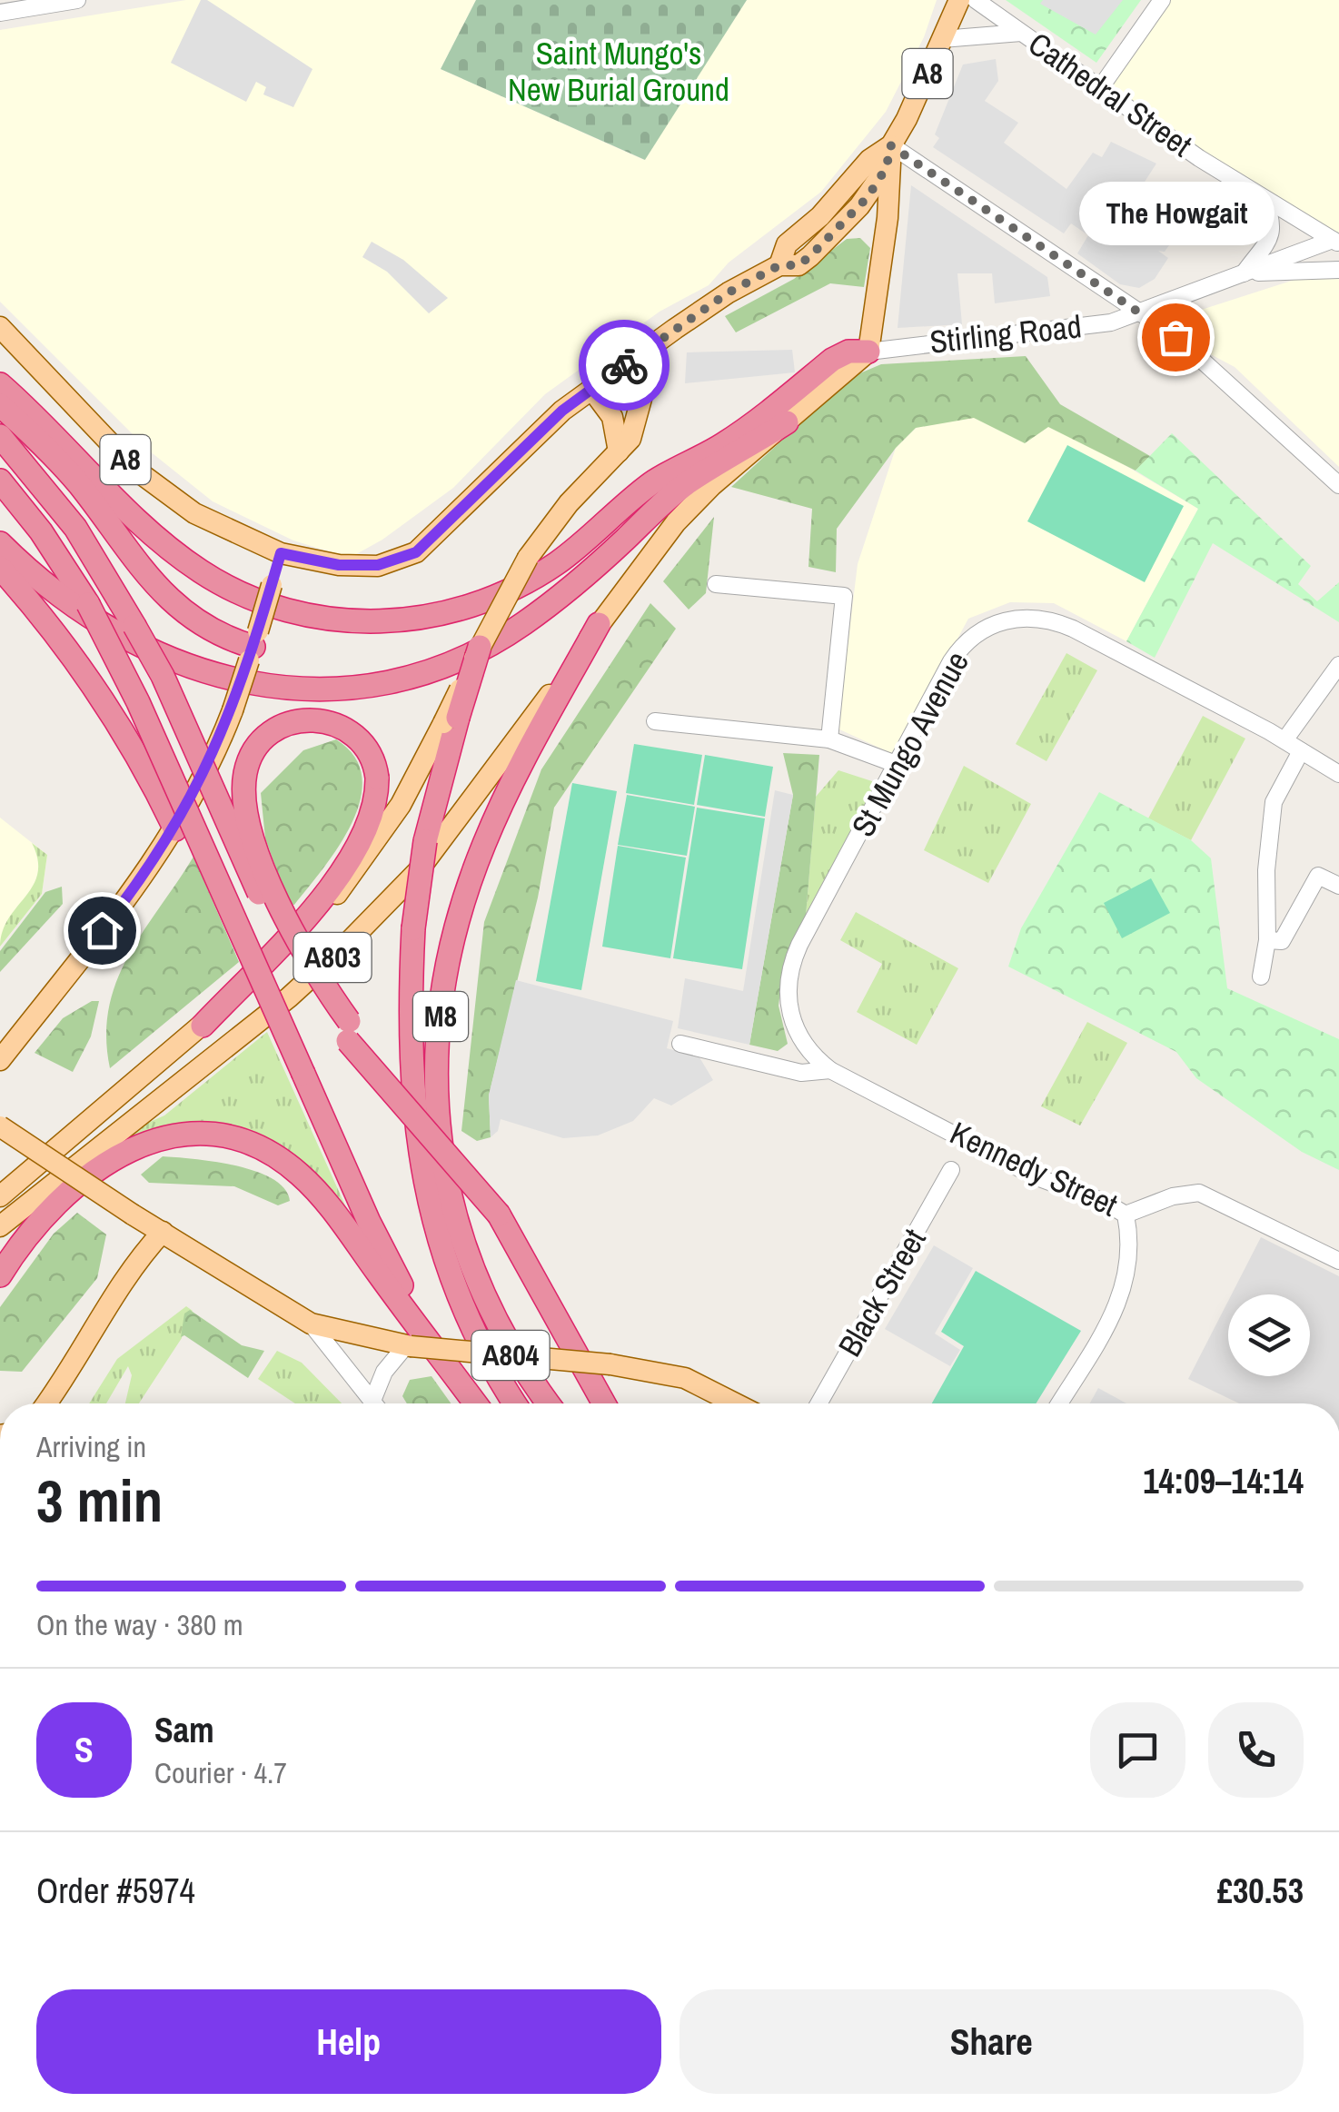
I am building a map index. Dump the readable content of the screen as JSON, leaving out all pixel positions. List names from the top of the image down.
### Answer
{
  "streets": {
    "highway": ["M8"],
    "main road": ["A8", "A803", "A804"],
    "street": [
      "Cathedral Street",
      "Stirling Road",
      "St Mungo Avenue",
      "Kennedy Street",
      "Black Street"
    ]
  },
  "crossings": [
    ["Cathedral Street", "Stirling Road"],
    ["Stirling Road", "A803"],
    ["St Mungo Avenue", "Kennedy Street"],
    ["A803", "M8"]
  ],
  "parks": ["Saint Mungo's New Burial Ground"],
  "places": ["The Howgait"],
  "page": {
    "bubble": "The Howgait",
    "heading": ["3 min", "Arriving in", "14:09–14:14"],
    "panel": [
      "Sam",
      "Courier · 4.7",
      "Order #5974",
      "£30.53"
    ],
    "bar": "On the way · 380 m",
    "round": "S",
    "buttons": ["Help", "Share"]
  }
}
